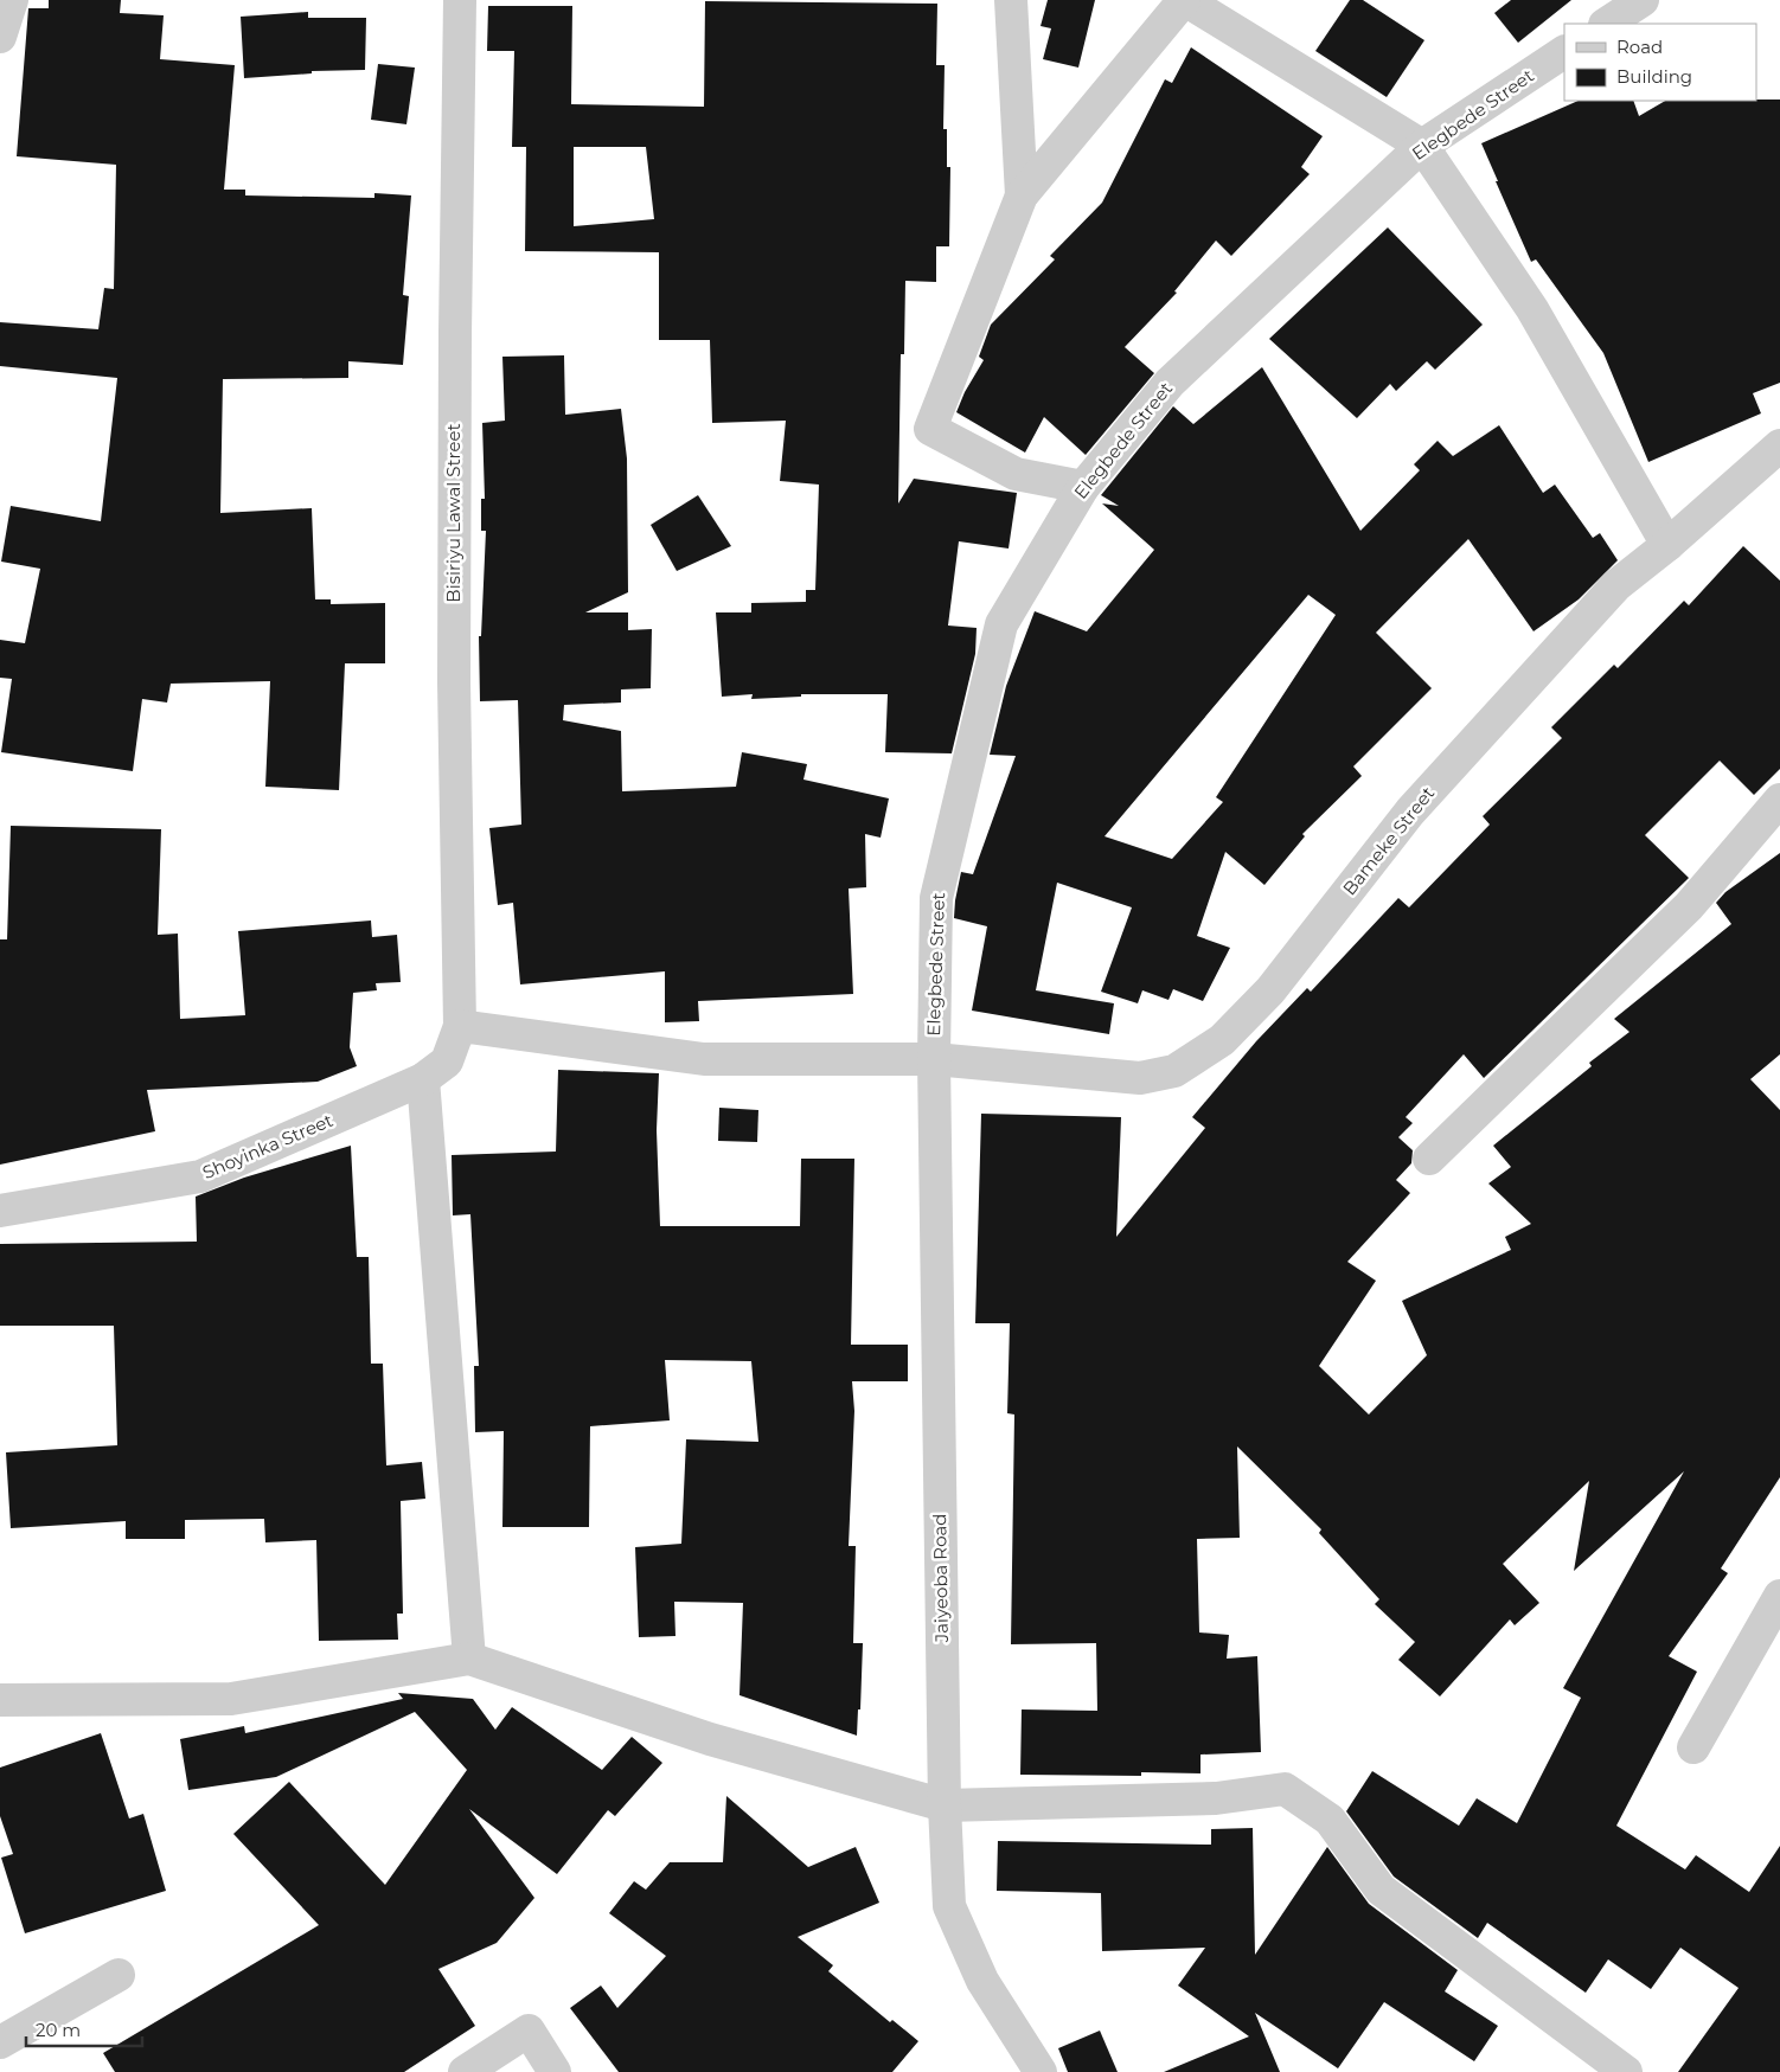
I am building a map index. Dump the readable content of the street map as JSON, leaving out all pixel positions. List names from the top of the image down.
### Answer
{
  "streets": {
    "street": [
      "Elegbede Street",
      "Bisiriyu Lawal Street",
      "Bameke Street",
      "Shoyinka Street",
      "Jaiyeoba Road"
    ]
  },
  "crossings": [
    ["Elegbede Street", "Bameke Street"],
    ["Elegbede Street", "Jaiyeoba Road"],
    ["Bisiriyu Lawal Street", "Bameke Street"],
    ["Bisiriyu Lawal Street", "Shoyinka Street"],
    ["Bameke Street", "Shoyinka Street"],
    ["Bameke Street", "Jaiyeoba Road"]
  ],
  "legend": ["Road", "Building"],
  "scale_bar": "20 m"
}
